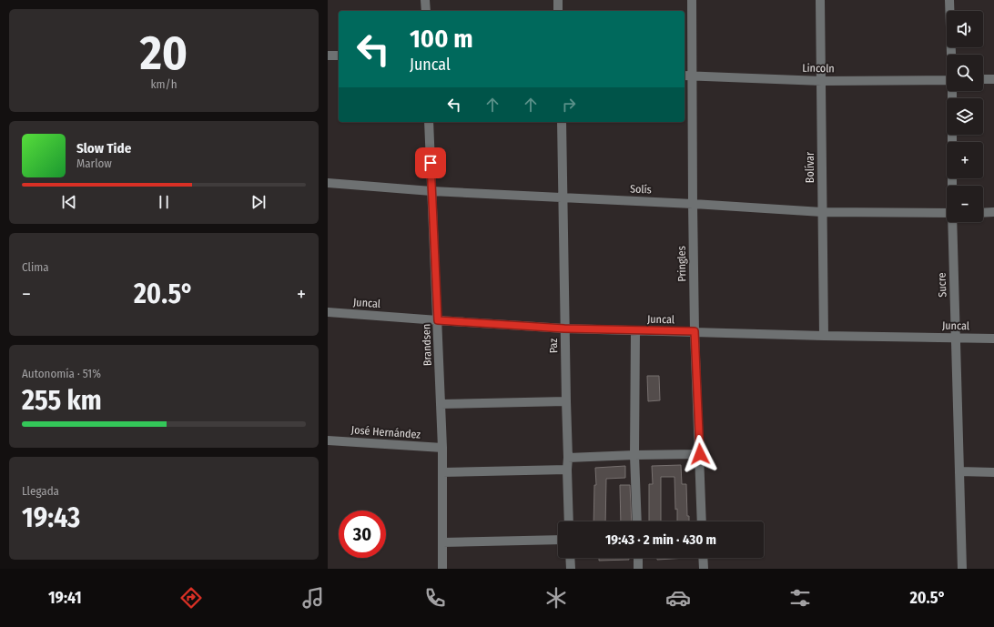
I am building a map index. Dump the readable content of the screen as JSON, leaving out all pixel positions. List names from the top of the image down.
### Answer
{
  "streets": {
    "street": [
      "Lincoln",
      "Bolívar",
      "Solís",
      "Pringles",
      "Sucre",
      "Juncal",
      "Brandsen",
      "Paz",
      "José Hernández"
    ]
  },
  "crossings": [
    ["Lincoln", "Bolívar"],
    ["Lincoln", "Pringles"],
    ["Bolívar", "Solís"],
    ["Bolívar", "Juncal"],
    ["Solís", "Pringles"],
    ["Solís", "Brandsen"],
    ["Solís", "Paz"],
    ["Pringles", "Juncal"],
    ["Sucre", "Juncal"],
    ["Juncal", "Brandsen"],
    ["Juncal", "Paz"],
    ["Brandsen", "José Hernández"]
  ],
  "page": {
    "tile": [
      ["20", "km/h"],
      "Clima",
      ["Autonomía · 51%", "255 km"],
      ["Llegada", "19:43"]
    ],
    "map_buttons": ["+", "−"],
    "turn": ["100 m", "Juncal"],
    "song": ["Slow Tide", "Marlow"],
    "heat": ["−", "20.5°", "+"],
    "limit": "30",
    "trip": "19:43 · 2 min · 430 m",
    "tabs": ["19:41", "20.5°"]
  }
}
